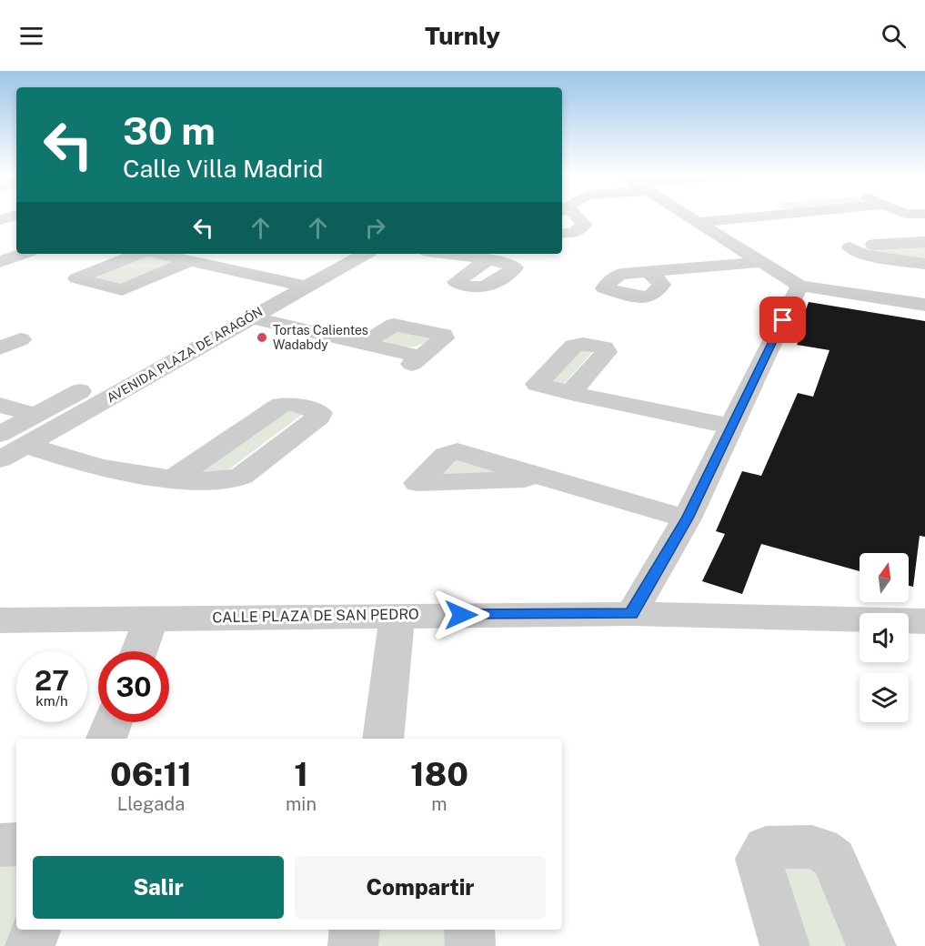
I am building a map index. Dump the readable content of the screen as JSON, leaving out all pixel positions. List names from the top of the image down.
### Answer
{
  "streets": {
    "street": ["AVENIDA PLAZA DE ARAGÓN", "CALLE PLAZA DE SAN PEDRO"]
  },
  "places": ["Tortas Calientes Wadabdy"],
  "north": "top",
  "page": {
    "header": "Turnly",
    "turn": ["30 m", "Calle Villa Madrid"],
    "speed": "27 km/h",
    "limit": "30",
    "eta": [
      "06:11",
      "Llegada",
      "1",
      "min",
      "180",
      "m"
    ],
    "buttons": ["Salir", "Compartir"]
  }
}
